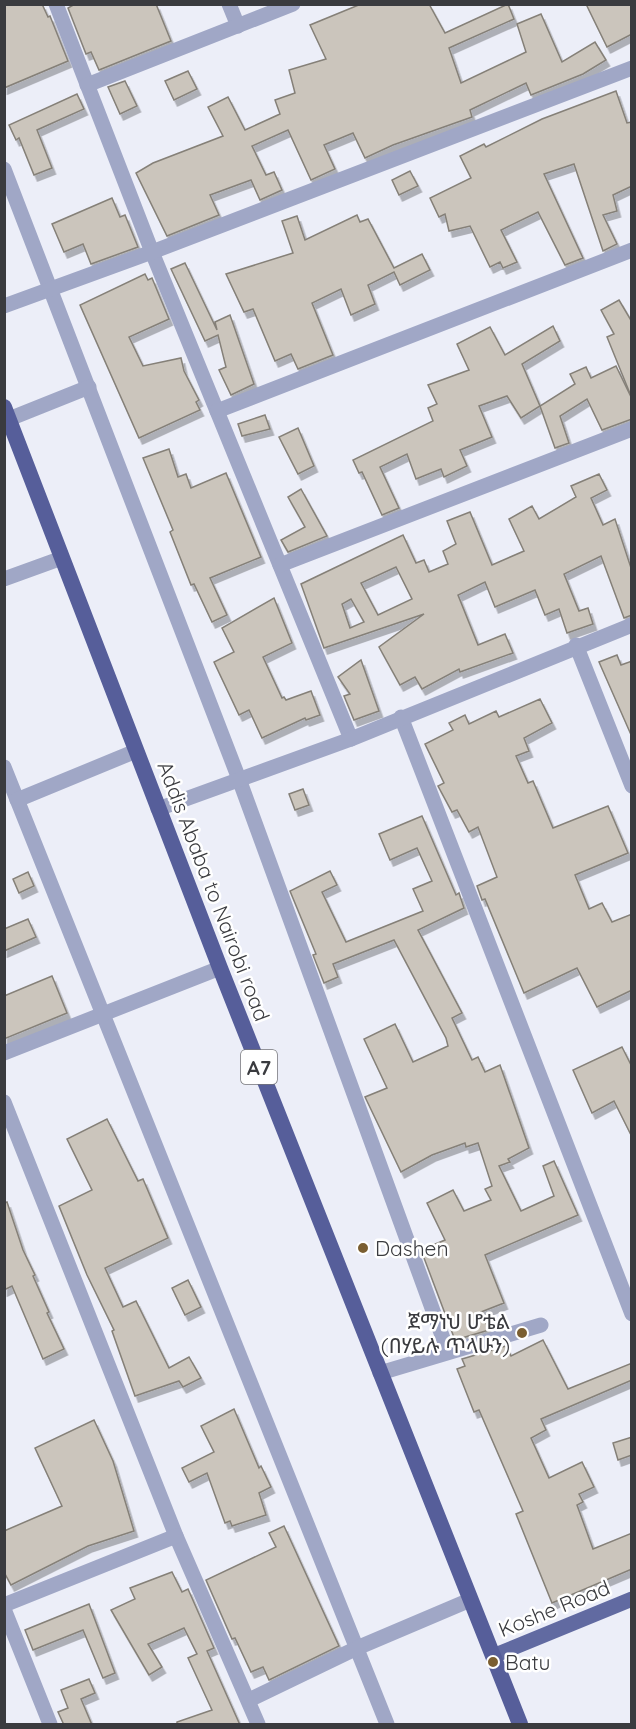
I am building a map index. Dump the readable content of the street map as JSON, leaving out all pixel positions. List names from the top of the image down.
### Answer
{
  "streets": {
    "highway": ["Addis Ababa to Nairobi road", "A7"],
    "main road": ["Koshe Road"]
  },
  "crossings": [
    ["Addis Ababa to Nairobi road", "Koshe Road"]
  ],
  "places": ["Dashen", "ጀማነህ ሆቴል (በሃይሉ ጥላሁን)", "Batu"]
}
